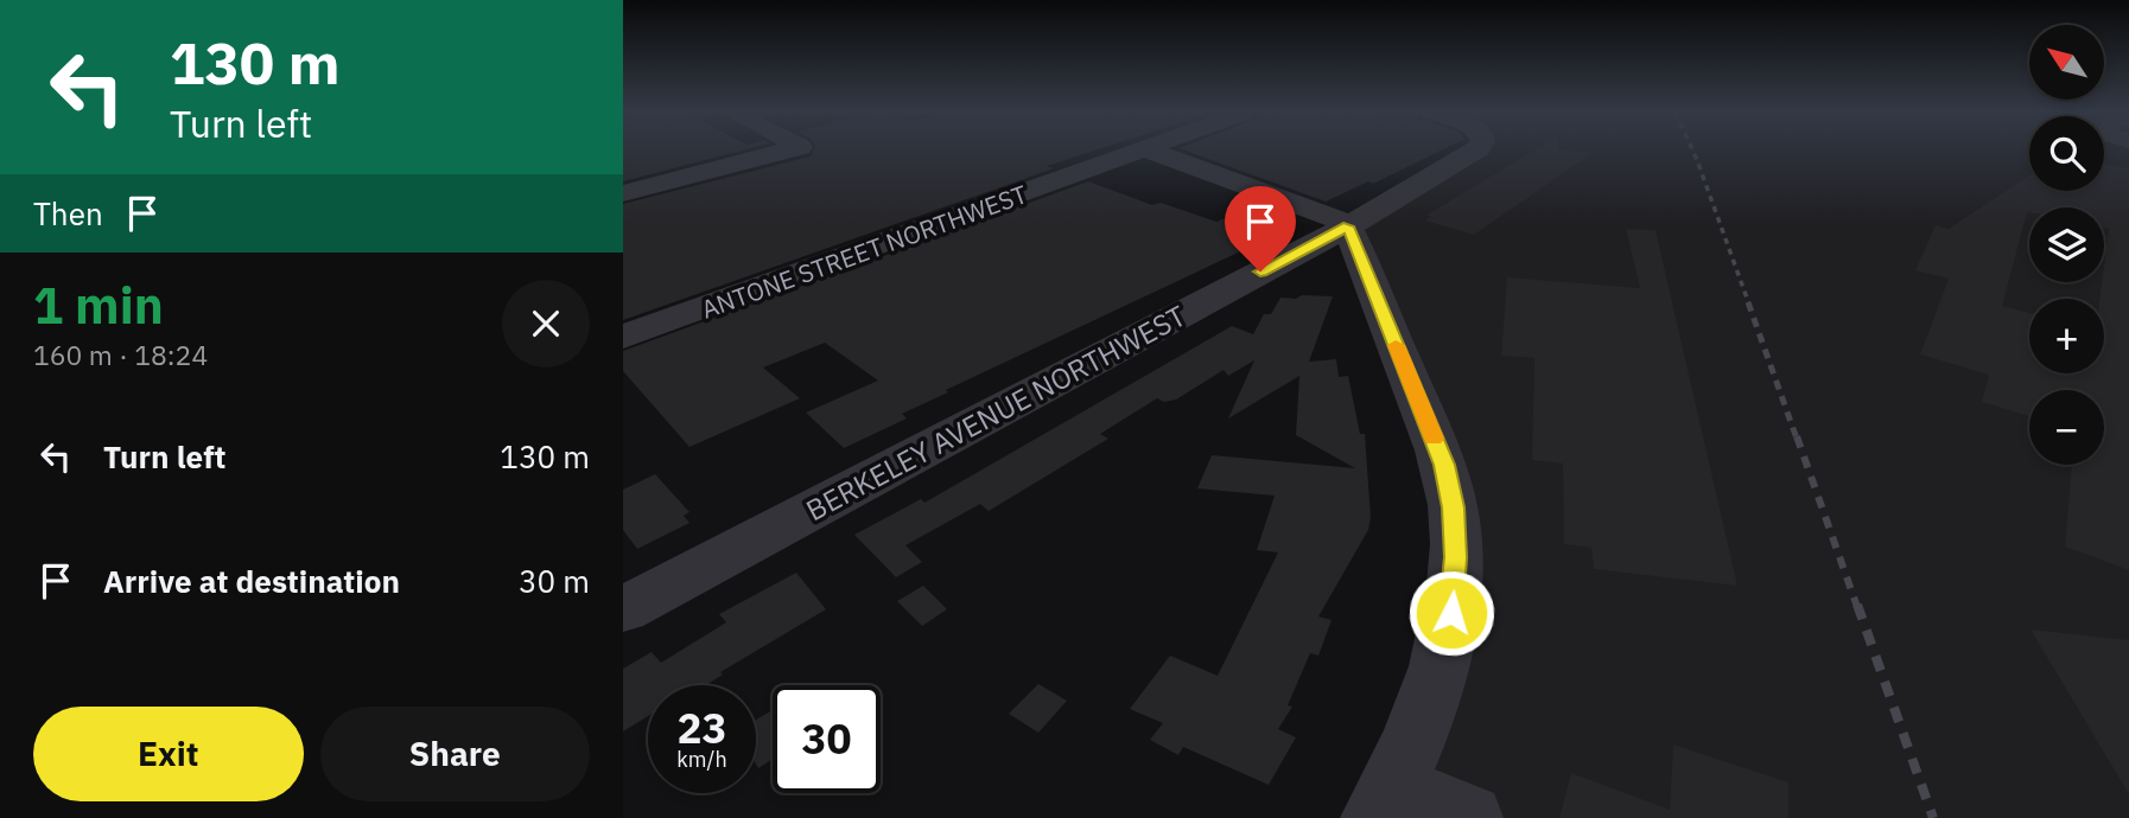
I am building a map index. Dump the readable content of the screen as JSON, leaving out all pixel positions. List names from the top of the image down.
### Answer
{
  "streets": {
    "street": ["ANTONE STREET NORTHWEST", "BERKELEY AVENUE NORTHWEST"]
  },
  "north": "top left",
  "page": {
    "turn": ["130 m", "Turn left"],
    "map_buttons": ["+", "−"],
    "then": "Then",
    "heading": ["1 min", "160 m · 18:24"],
    "list": [
      {
        "name": "Turn left",
        "value": "130 m"
      },
      {
        "name": "Arrive at destination",
        "value": "30 m"
      }
    ],
    "speed": "23 km/h",
    "limit": "30",
    "buttons": ["Exit", "Share"]
  }
}
